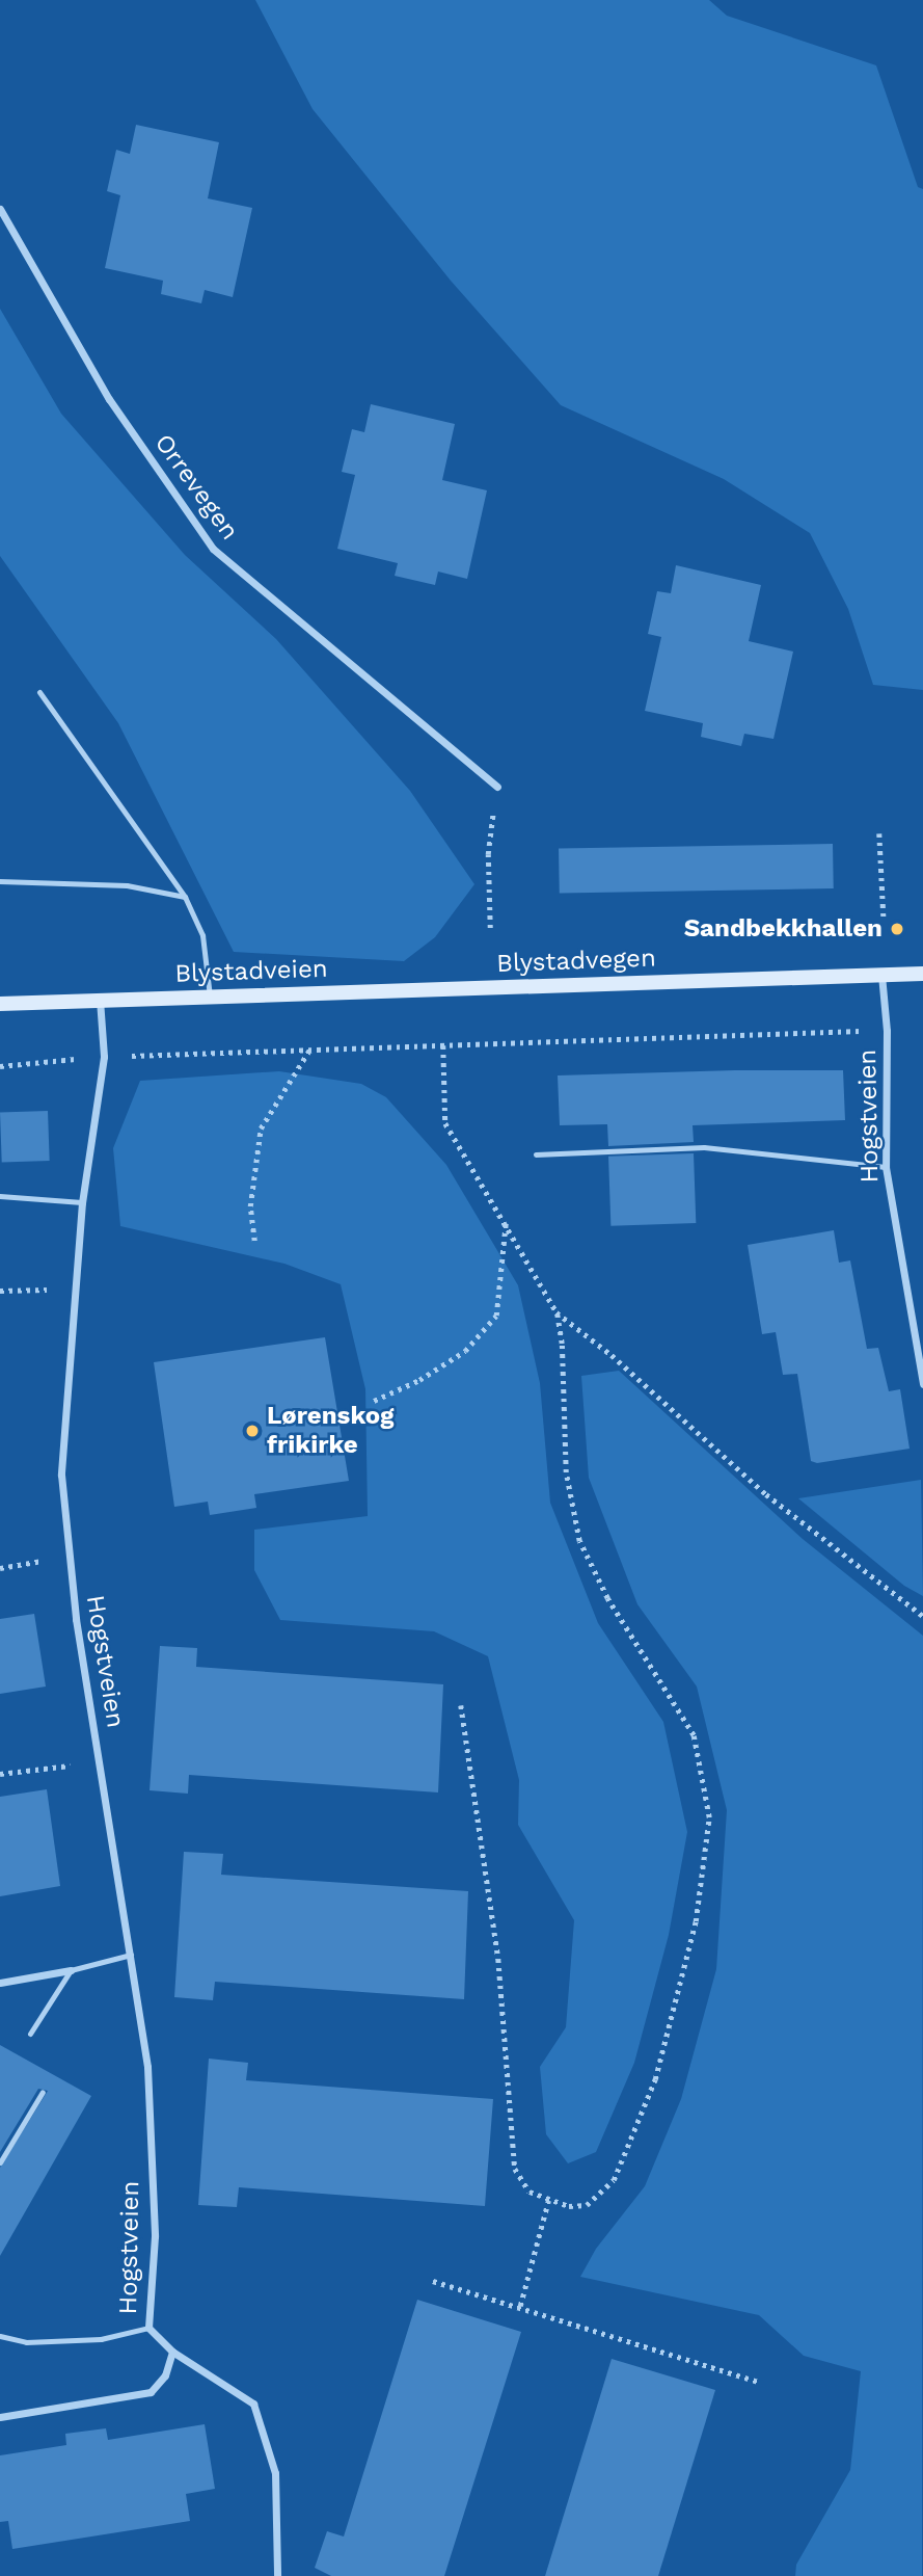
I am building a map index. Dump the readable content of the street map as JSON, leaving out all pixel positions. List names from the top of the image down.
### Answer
{
  "streets": {
    "main road": ["Blystadvegen", "Blystadveien"],
    "street": ["Orrevegen", "Hogstveien"]
  },
  "crossings": [
    ["Blystadvegen", "Blystadveien"],
    ["Blystadvegen", "Hogstveien"],
    ["Blystadveien", "Hogstveien"]
  ],
  "places": ["Sandbekkhallen", "Lørenskog frikirke"]
}
